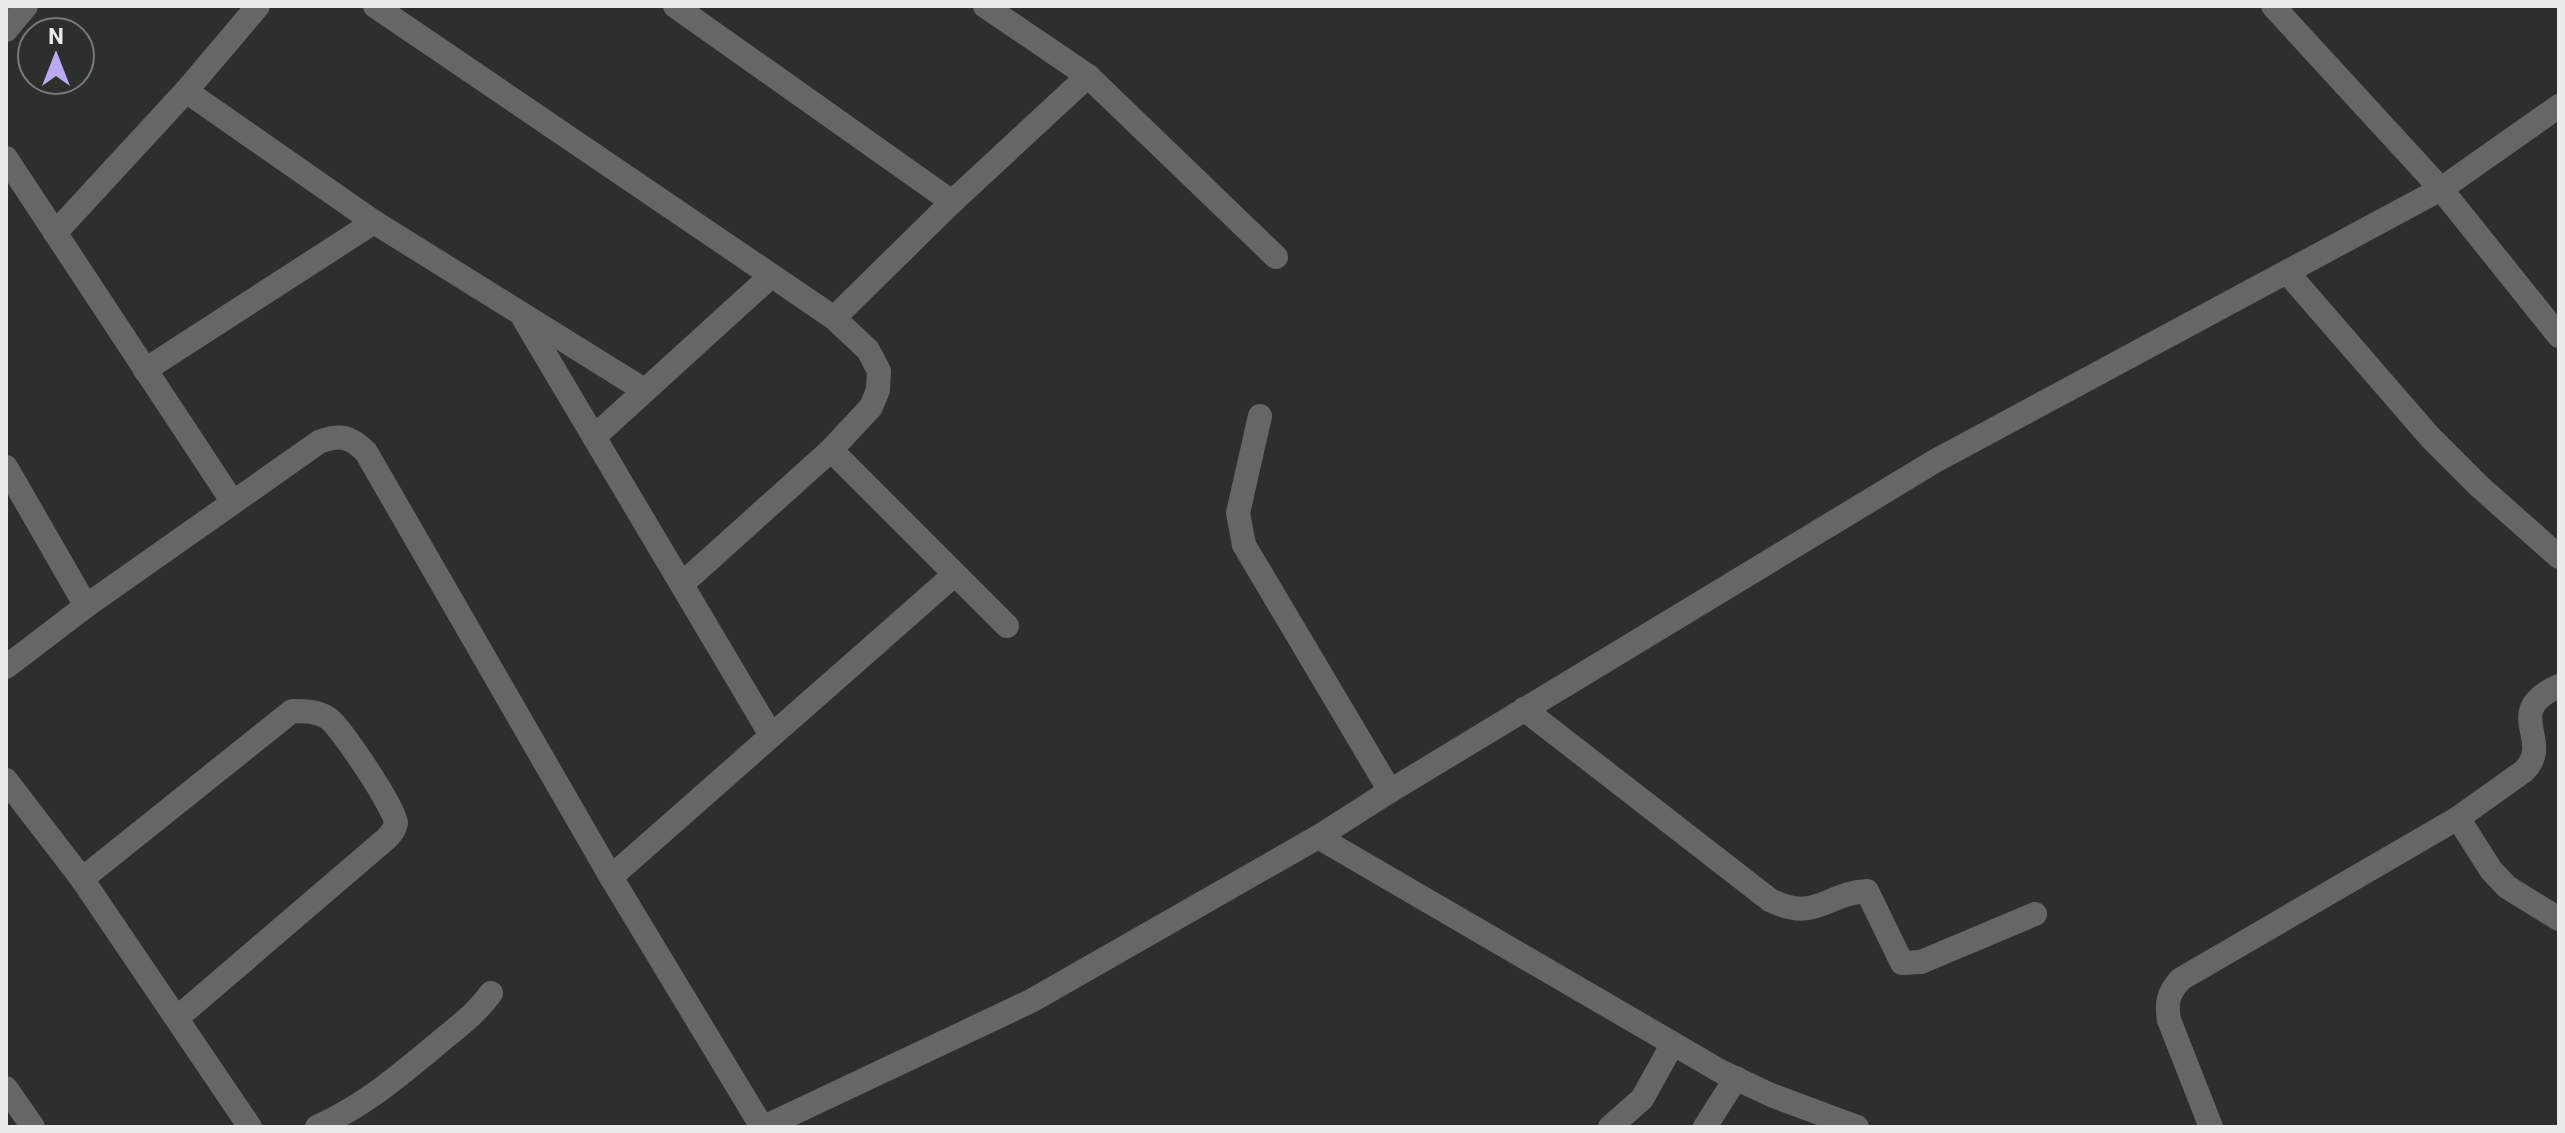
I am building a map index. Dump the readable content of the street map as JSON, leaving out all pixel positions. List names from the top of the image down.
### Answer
{
  "north": "top"
}
